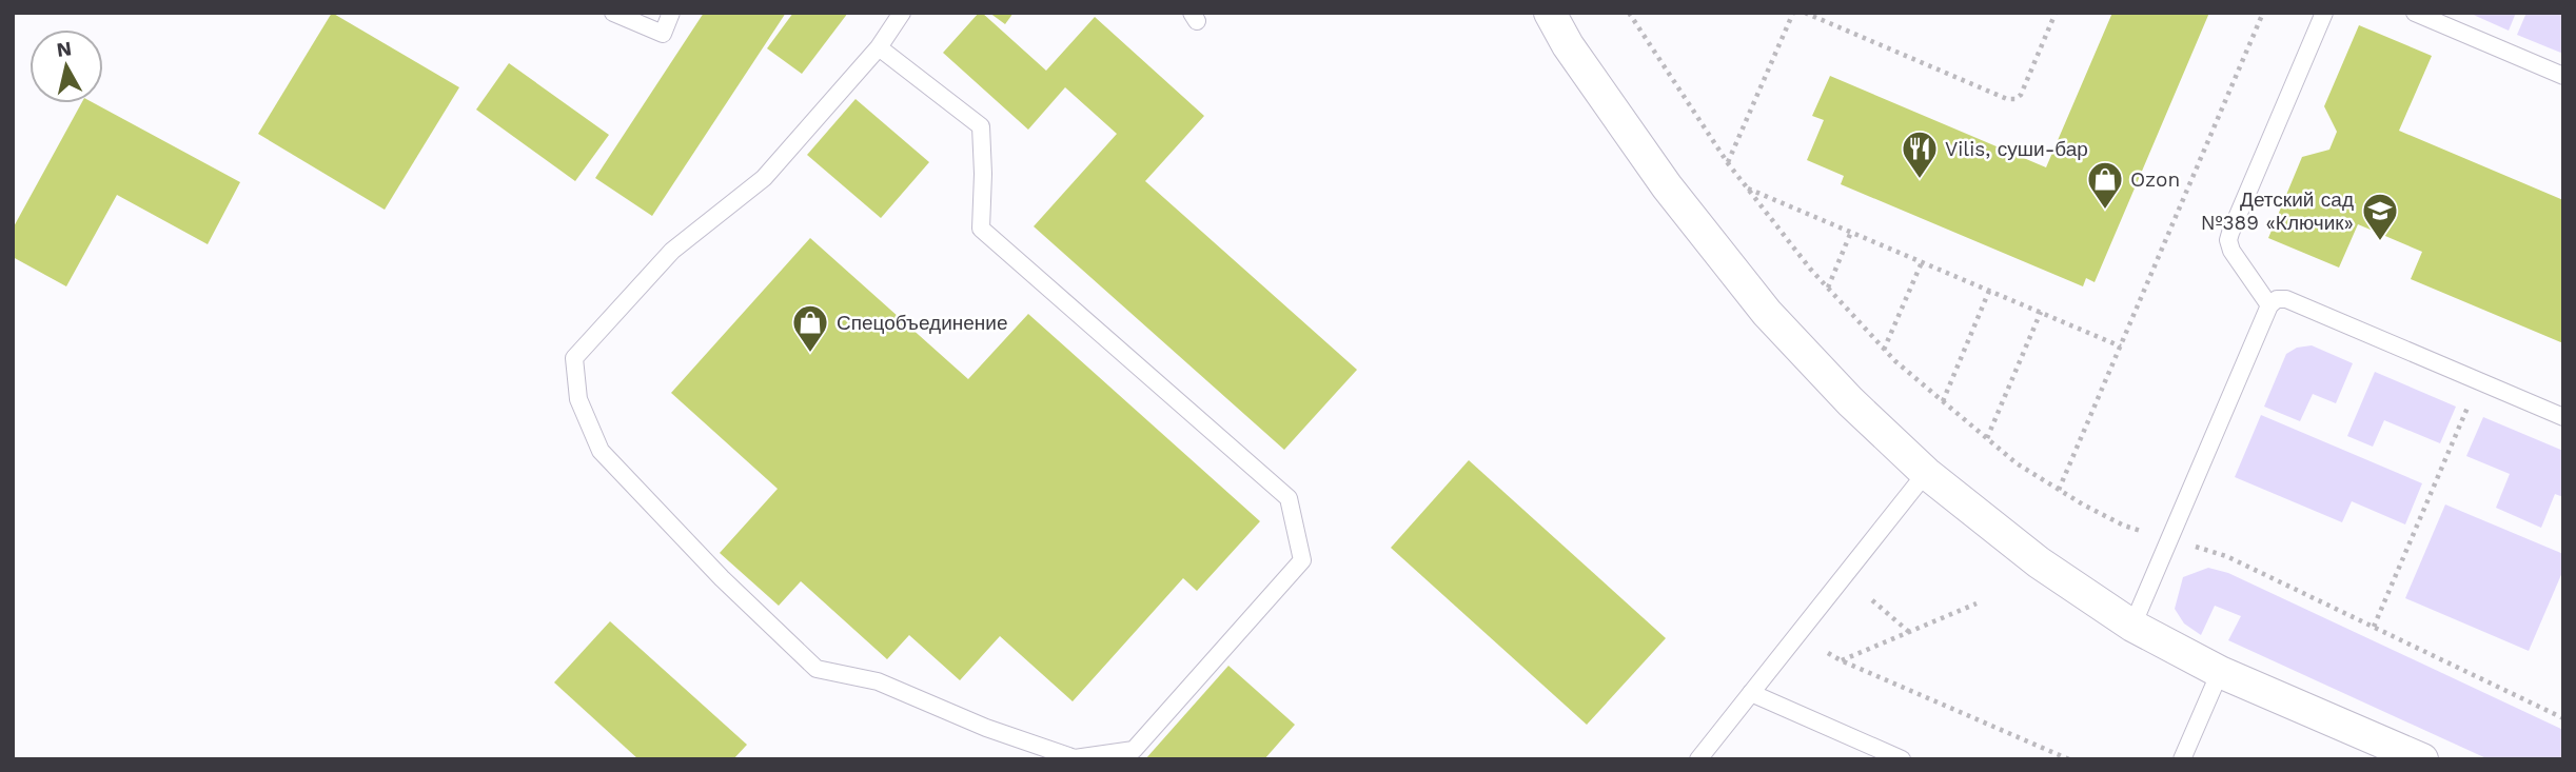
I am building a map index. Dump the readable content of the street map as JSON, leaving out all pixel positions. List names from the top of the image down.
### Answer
{
  "places": {
    "restaurant": ["Vilis, суши-бар"],
    "shop": ["Ozon", "Спецобъединение"],
    "school or university": ["Детский сад №389 «Ключик»"]
  },
  "north": "top"
}
